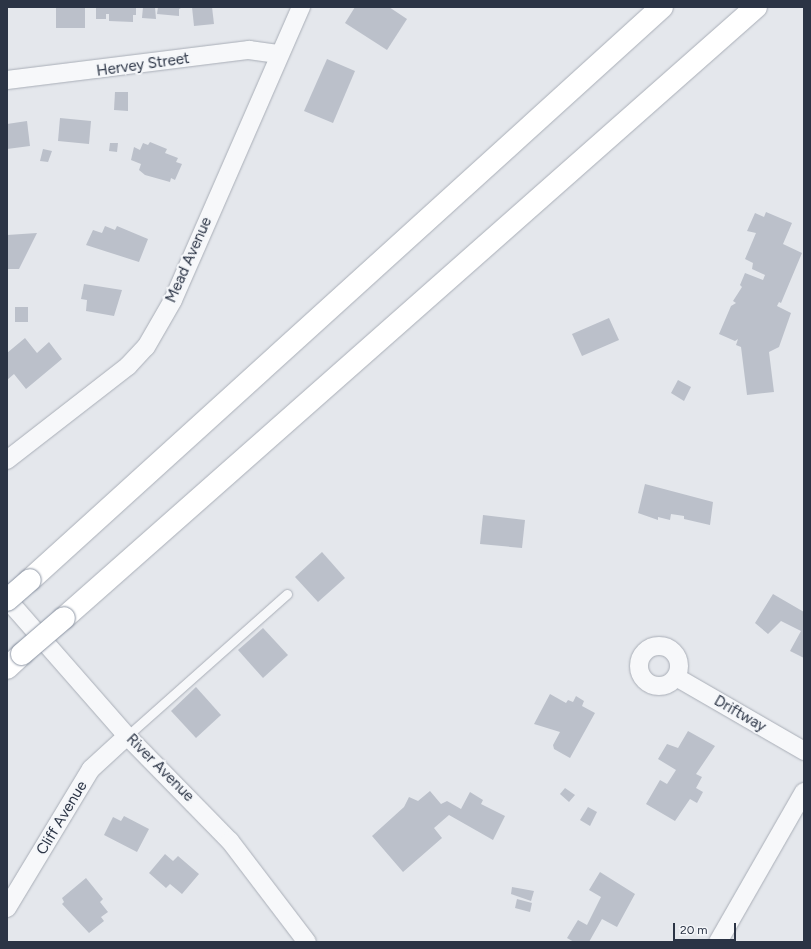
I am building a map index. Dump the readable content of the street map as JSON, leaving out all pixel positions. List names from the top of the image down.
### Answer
{
  "streets": {
    "street": [
      "Hervey Street",
      "Mead Avenue",
      "Driftway",
      "River Avenue",
      "Cliff Avenue"
    ]
  },
  "crossings": [
    ["Hervey Street", "Mead Avenue"],
    ["River Avenue", "Cliff Avenue"]
  ],
  "scale_bar": "20 m"
}
